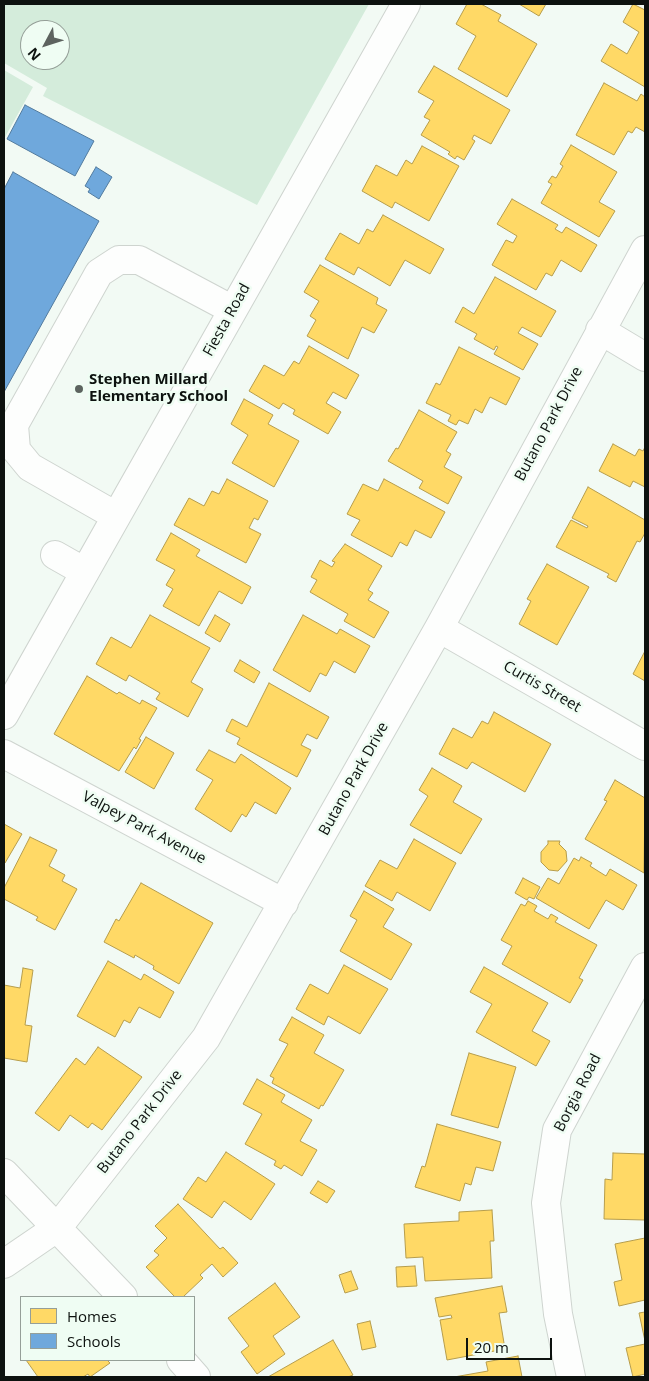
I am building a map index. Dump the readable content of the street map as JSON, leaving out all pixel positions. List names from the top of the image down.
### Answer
{
  "streets": {
    "street": [
      "Fiesta Road",
      "Butano Park Drive",
      "Curtis Street",
      "Valpey Park Avenue",
      "Borgia Road"
    ]
  },
  "crossings": [
    ["Butano Park Drive", "Curtis Street"],
    ["Butano Park Drive", "Valpey Park Avenue"]
  ],
  "places": ["Stephen Millard Elementary School"],
  "legend": ["Homes", "Schools"],
  "scale_bar": "20 m",
  "north": "bottom left"
}
